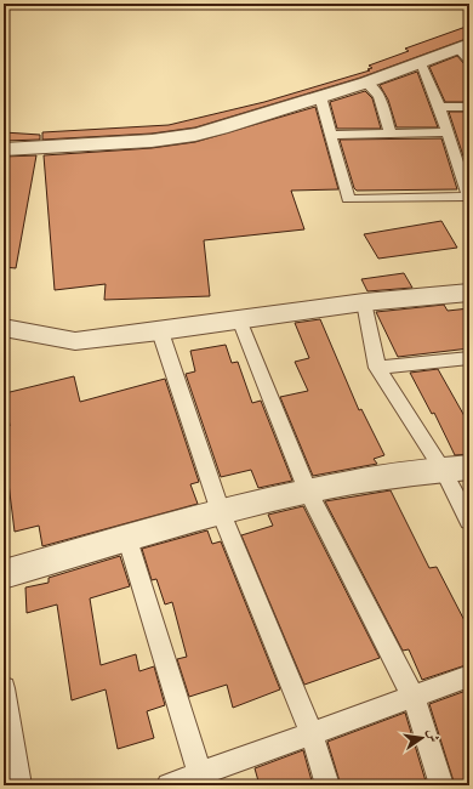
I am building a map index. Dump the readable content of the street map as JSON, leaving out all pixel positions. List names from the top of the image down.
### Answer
{
  "north": "right"
}
